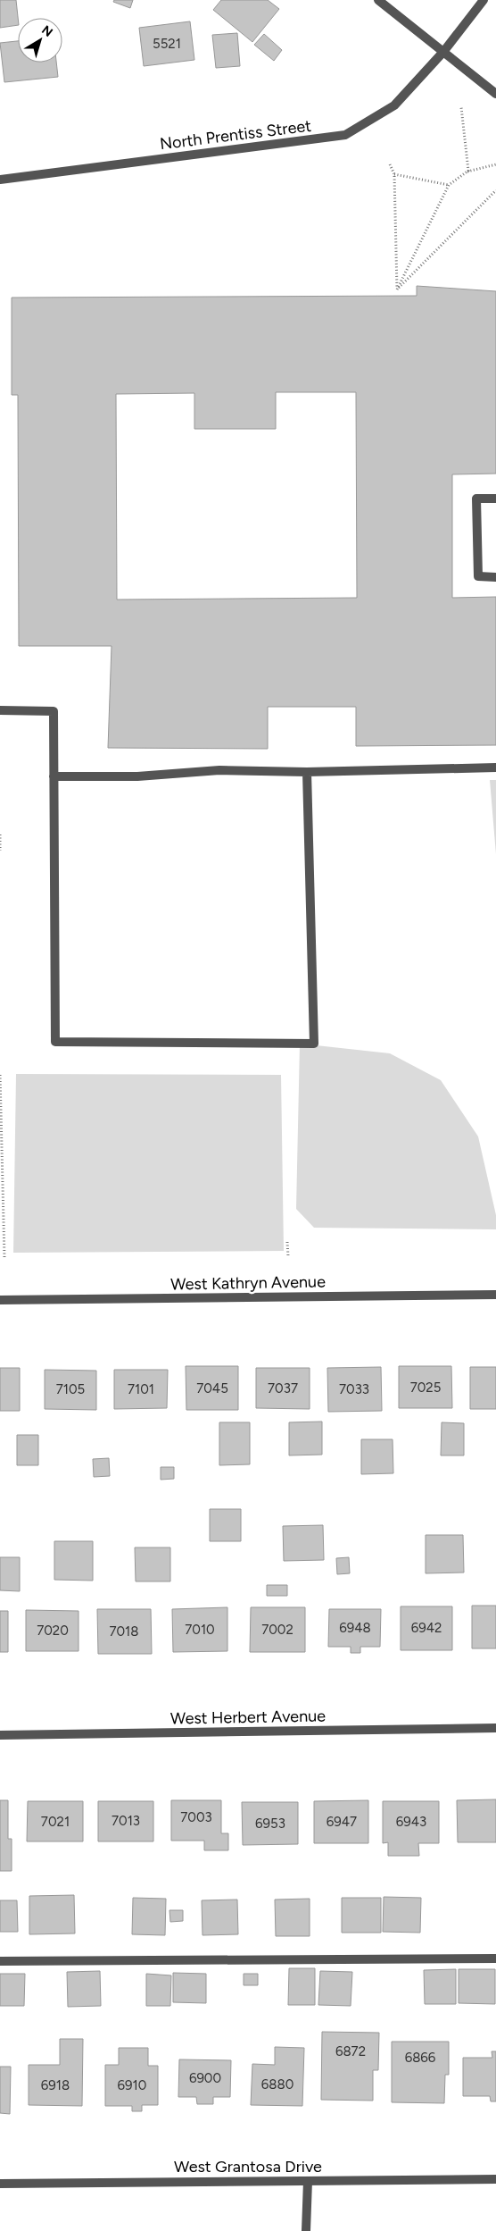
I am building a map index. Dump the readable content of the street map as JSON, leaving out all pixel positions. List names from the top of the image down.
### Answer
{
  "streets": {
    "street": [
      "North Prentiss Street",
      "West Kathryn Avenue",
      "West Herbert Avenue",
      "West Grantosa Drive"
    ]
  },
  "house_numbers": [
    "5521",
    "7025",
    "7045",
    "7037",
    "7105",
    "7101",
    "7033",
    "6948",
    "6942",
    "7010",
    "7002",
    "7020",
    "7018",
    "7003",
    "7013",
    "7021",
    "6947",
    "6943",
    "6953",
    "6872",
    "6866",
    "6900",
    "6880",
    "6918",
    "6910"
  ],
  "north": "top right"
}
